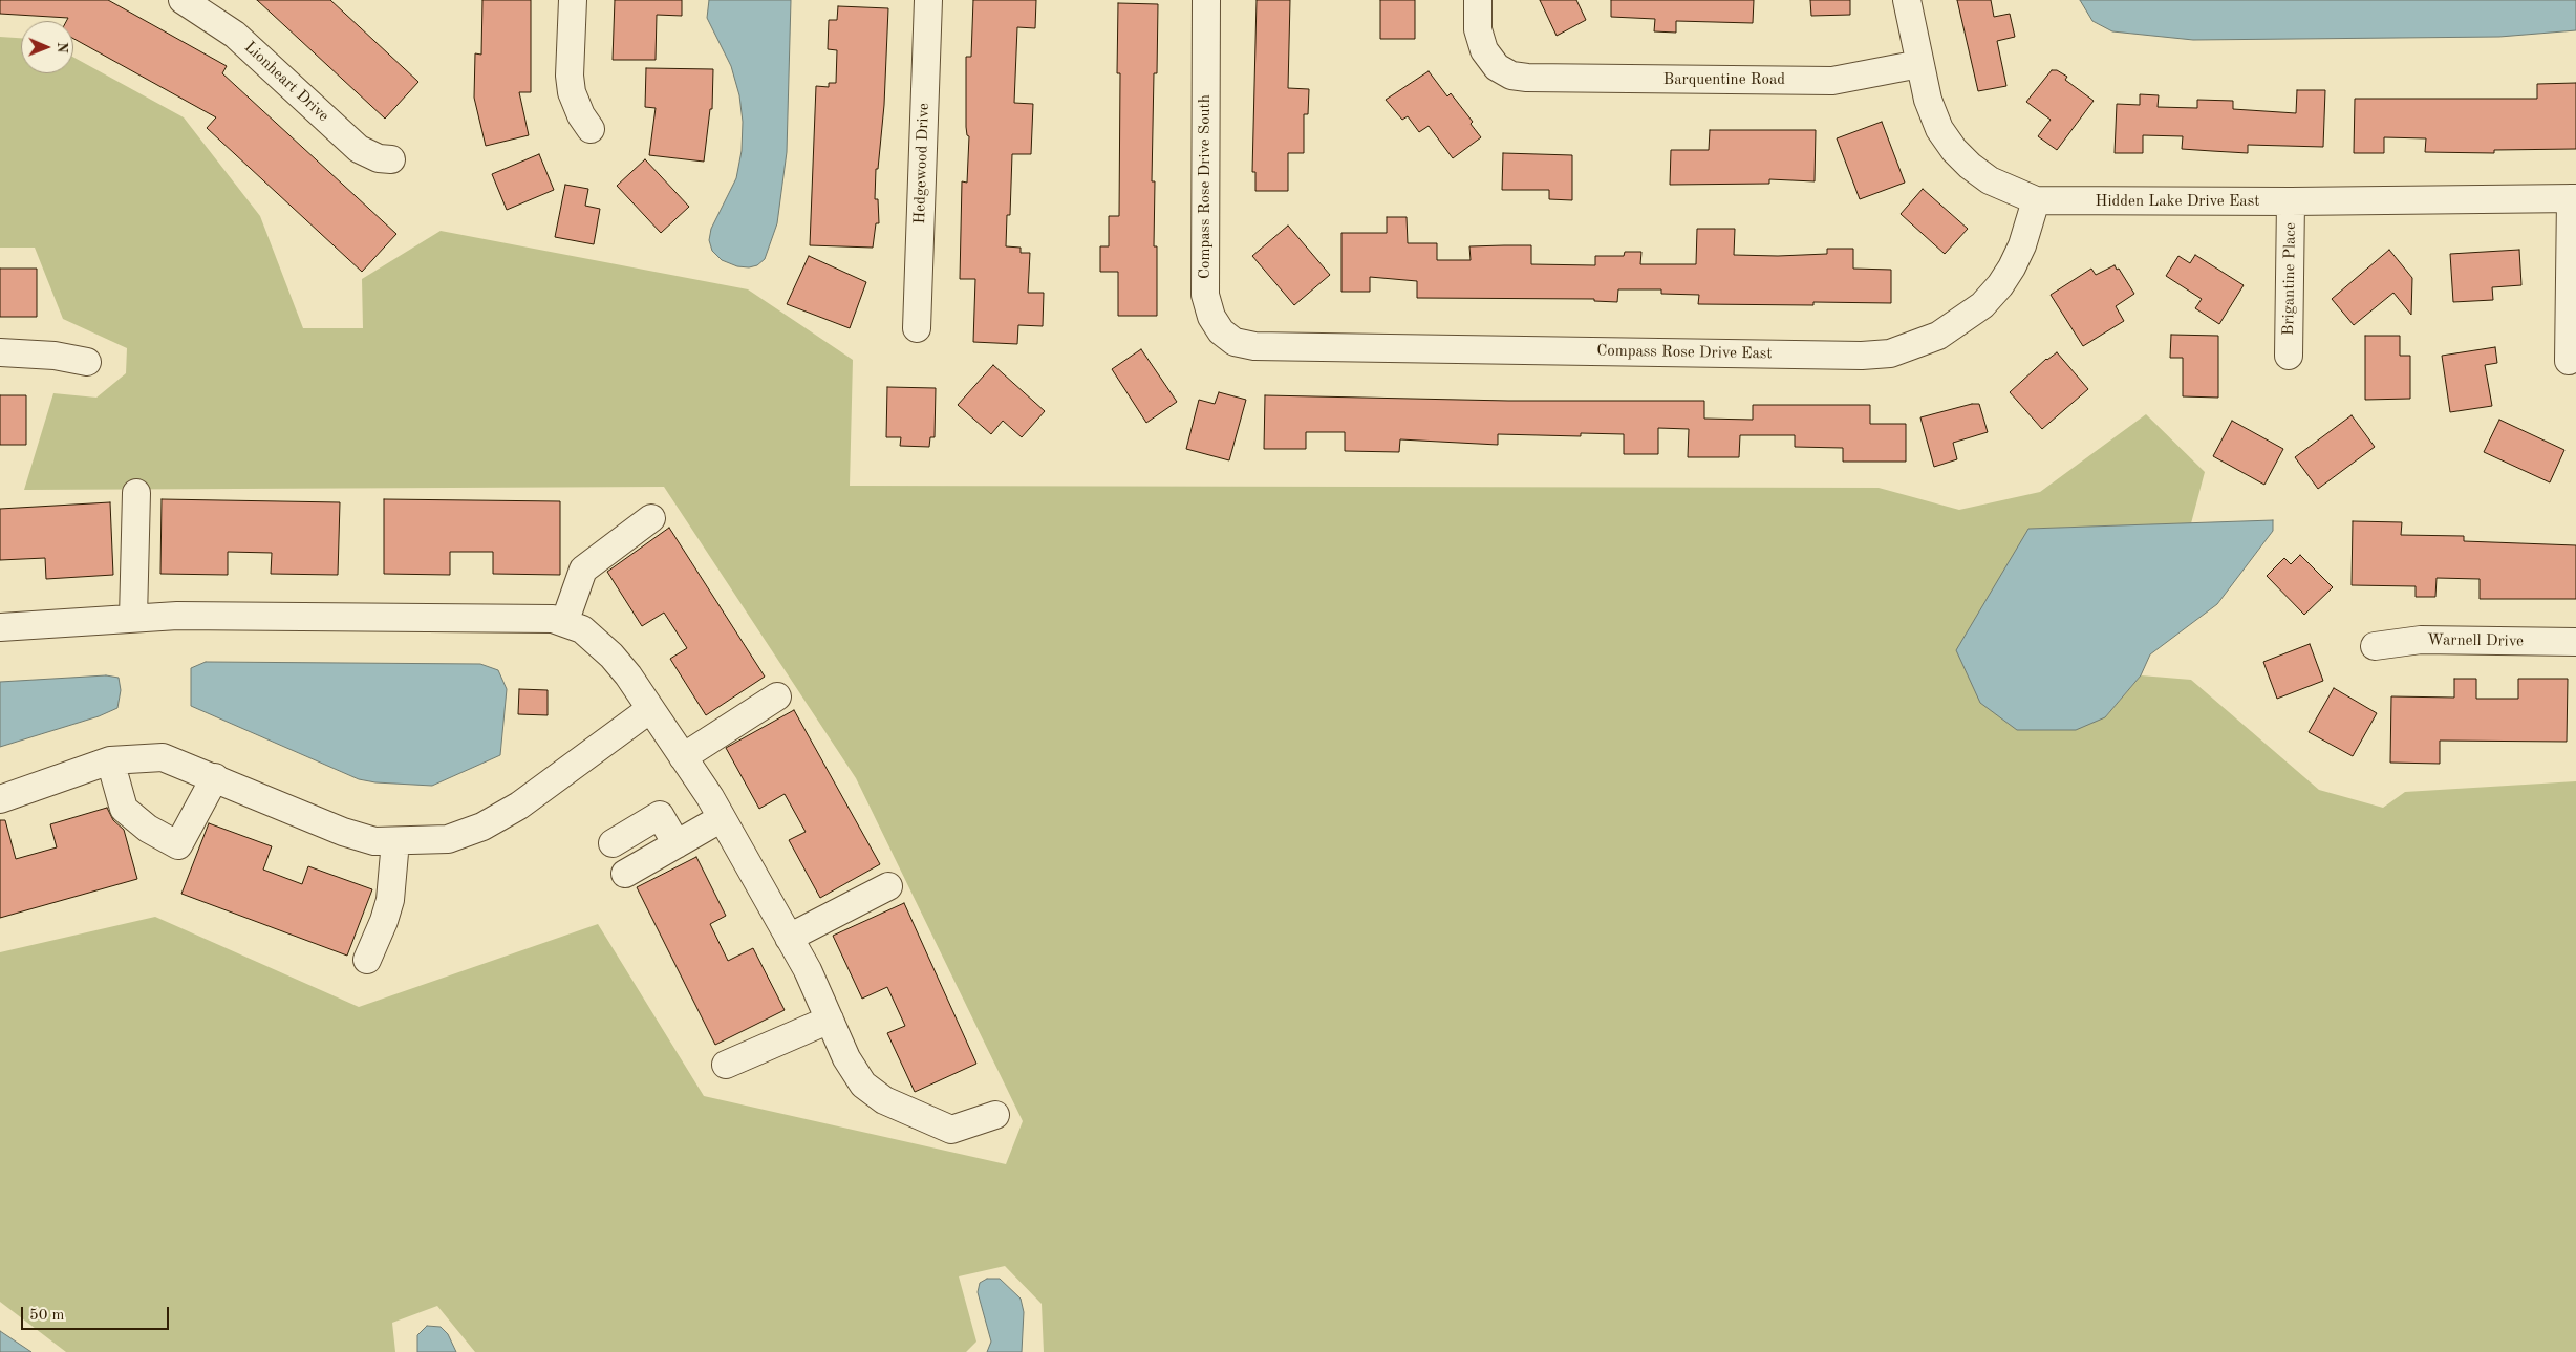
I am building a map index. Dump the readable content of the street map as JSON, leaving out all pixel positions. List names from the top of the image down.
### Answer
{
  "streets": {
    "street": [
      "Barquentine Road",
      "Lionheart Drive",
      "Hedgewood Drive",
      "Compass Rose Drive South",
      "Hidden Lake Drive East",
      "Brigantine Place",
      "Compass Rose Drive East",
      "Warnell Drive"
    ]
  },
  "crossings": [
    ["Barquentine Road", "Hidden Lake Drive East"],
    ["Compass Rose Drive South", "Compass Rose Drive East"],
    ["Hidden Lake Drive East", "Brigantine Place"],
    ["Hidden Lake Drive East", "Compass Rose Drive East"]
  ],
  "scale_bar": "50 m",
  "north": "right"
}
